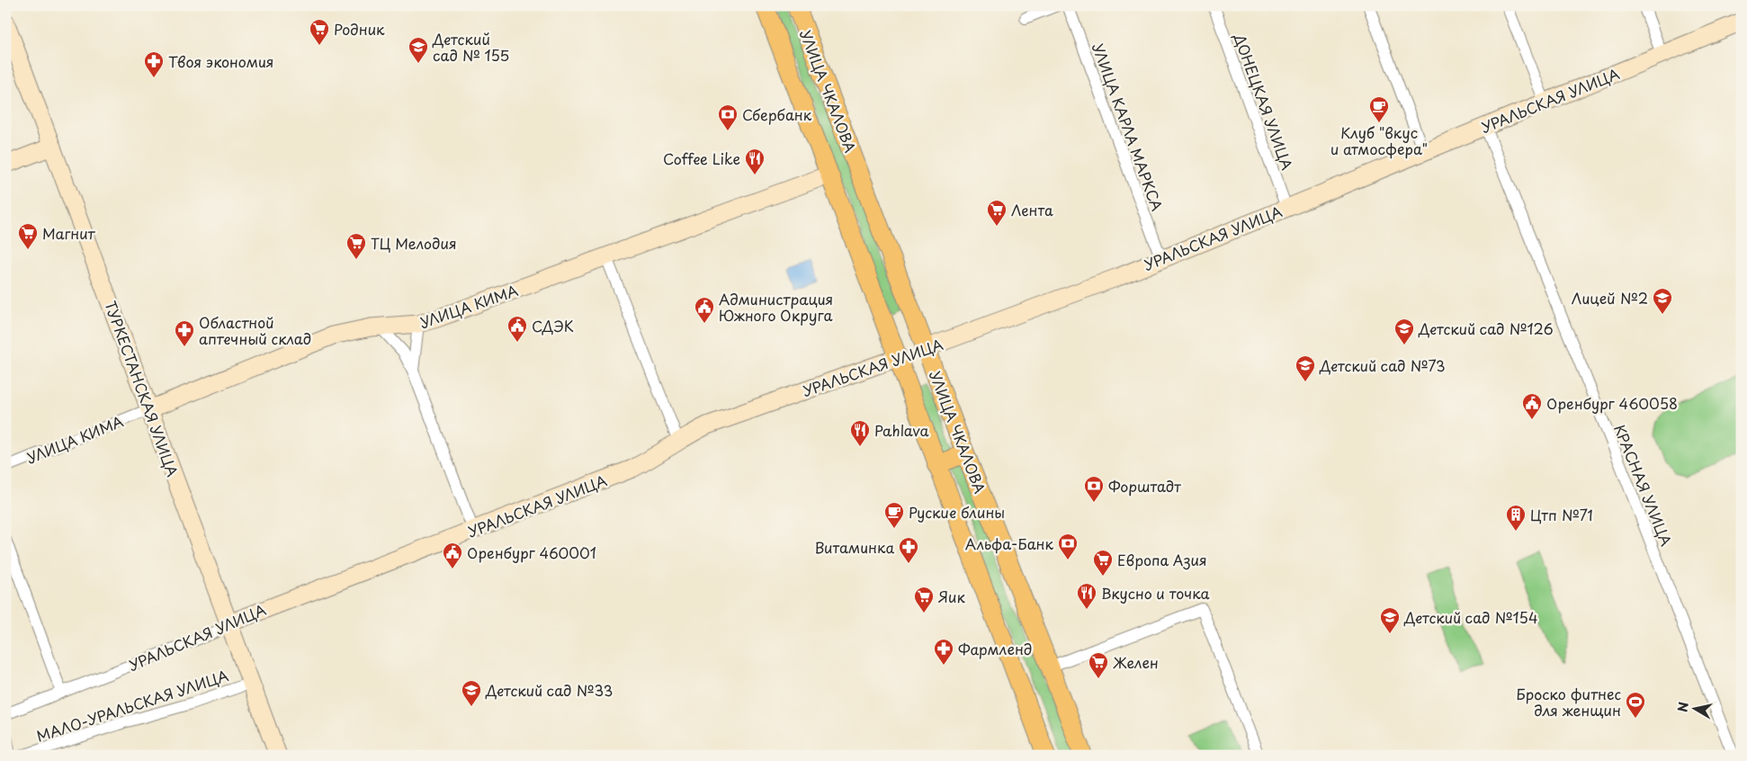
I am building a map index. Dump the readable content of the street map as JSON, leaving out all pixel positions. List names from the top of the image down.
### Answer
{
  "streets": {
    "main road": ["УЛИЦА ЧКАЛОВА", "УРАЛЬСКАЯ УЛИЦА"],
    "street": [
      "ДОНЕЦКАЯ УЛИЦА",
      "УЛИЦА КАРЛА МАРКСА",
      "УЛИЦА КИМА",
      "ТУРКЕСТАНСКАЯ УЛИЦА",
      "КРАСНАЯ УЛИЦА",
      "МАЛО-УРАЛЬСКАЯ УЛИЦА"
    ]
  },
  "crossings": [
    ["УЛИЦА ЧКАЛОВА", "УРАЛЬСКАЯ УЛИЦА"],
    ["УЛИЦА ЧКАЛОВА", "УЛИЦА КИМА"],
    ["УРАЛЬСКАЯ УЛИЦА", "ДОНЕЦКАЯ УЛИЦА"],
    ["УРАЛЬСКАЯ УЛИЦА", "УЛИЦА КАРЛА МАРКСА"],
    ["УРАЛЬСКАЯ УЛИЦА", "ТУРКЕСТАНСКАЯ УЛИЦА"],
    ["УРАЛЬСКАЯ УЛИЦА", "КРАСНАЯ УЛИЦА"],
    ["УЛИЦА КИМА", "ТУРКЕСТАНСКАЯ УЛИЦА"],
    ["ТУРКЕСТАНСКАЯ УЛИЦА", "МАЛО-УРАЛЬСКАЯ УЛИЦА"]
  ],
  "places": {
    "supermarket": [
      "Родник",
      "Лента",
      "Магнит",
      "ТЦ Мелодия",
      "Европа Азия",
      "Яик",
      "Желен"
    ],
    "school or university": [
      "Детский сад № 155",
      "Лицей №2",
      "Детский сад №126",
      "Детский сад №73",
      "Детский сад №154",
      "Детский сад №33"
    ],
    "pharmacy": [
      "Твоя экономия",
      "Областной аптечный склад",
      "Витаминка",
      "Фармленд"
    ],
    "cafe": ["Клуб \"вкус и атмосфера\"", "Руские блины"],
    "bank": ["Сбербанк", "Форштадт", "Альфа-Банк"],
    "restaurant": ["Coffee Like", "Pahlava", "Вкусно и точка"],
    "public building": [
      "Администрация Южного Округа",
      "СДЭК",
      "Оренбург 460058",
      "Оренбург 460001"
    ],
    "building": ["Цтп №71"],
    "sports": ["Броско фитнес для женщин"]
  },
  "north": "left"
}
